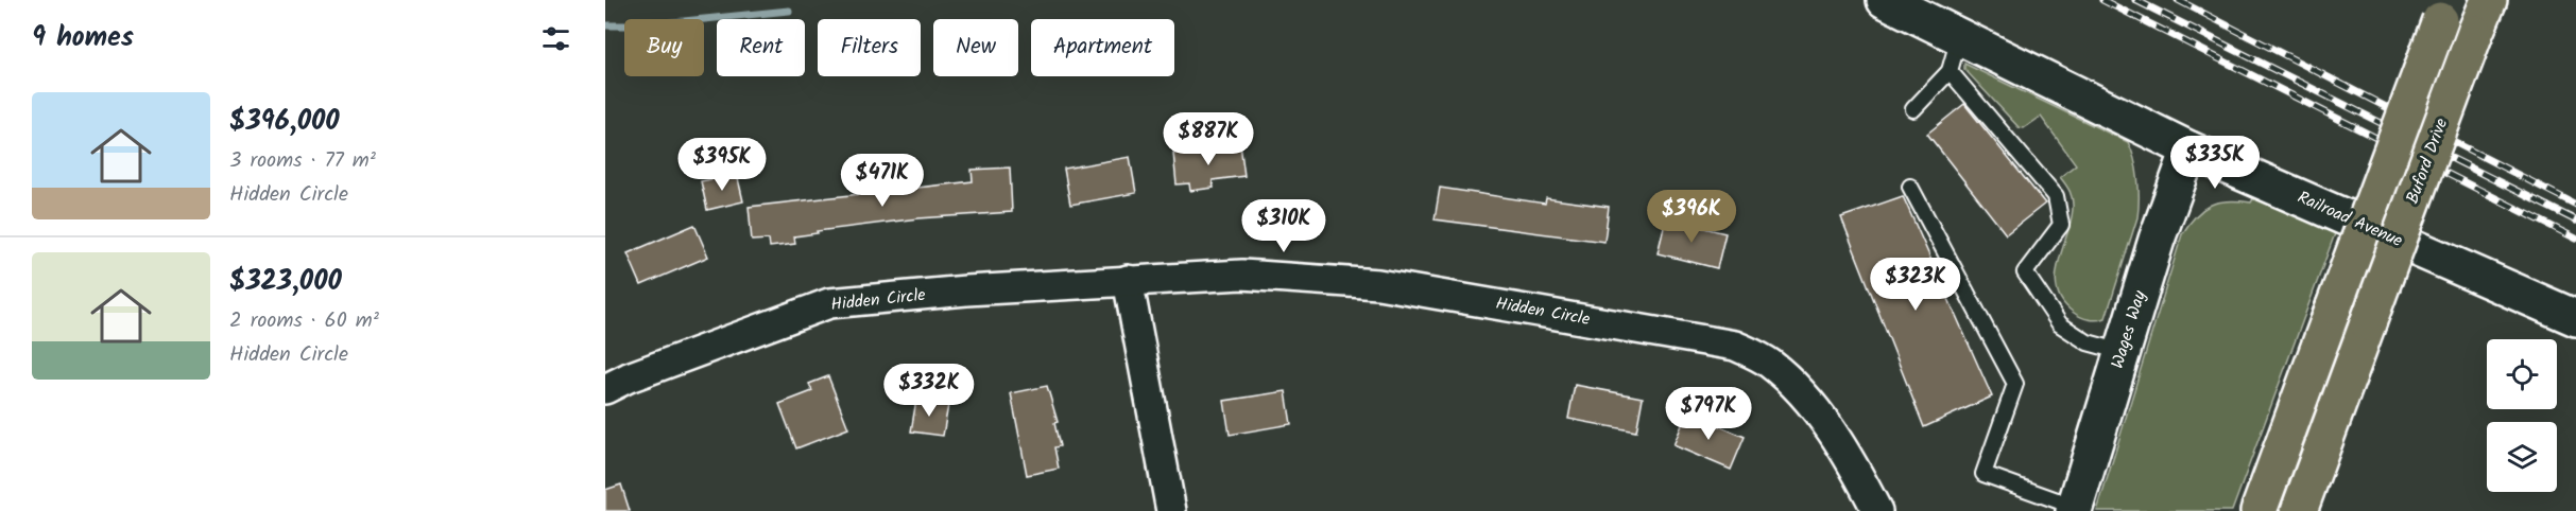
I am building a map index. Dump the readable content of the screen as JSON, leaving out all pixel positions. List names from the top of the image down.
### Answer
{
  "streets": {
    "highway": ["Buford Drive"],
    "street": ["Railroad Avenue", "Hidden Circle", "Wages Way"]
  },
  "crossings": [
    ["Railroad Avenue", "Wages Way"]
  ],
  "page": {
    "heading": "9 homes",
    "chip": [
      "Buy",
      "Rent",
      "Filters",
      "New",
      "Apartment"
    ],
    "list": [
      {
        "name": "$396,000",
        "note": "3 rooms · 77 m² · Hidden Circle"
      },
      {
        "name": "$323,000",
        "note": "2 rooms · 60 m² · Hidden Circle"
      }
    ],
    "price": [
      "$887K",
      "$335K",
      "$395K",
      "$471K",
      "$396K",
      "$310K",
      "$323K",
      "$332K",
      "$797K"
    ]
  }
}
